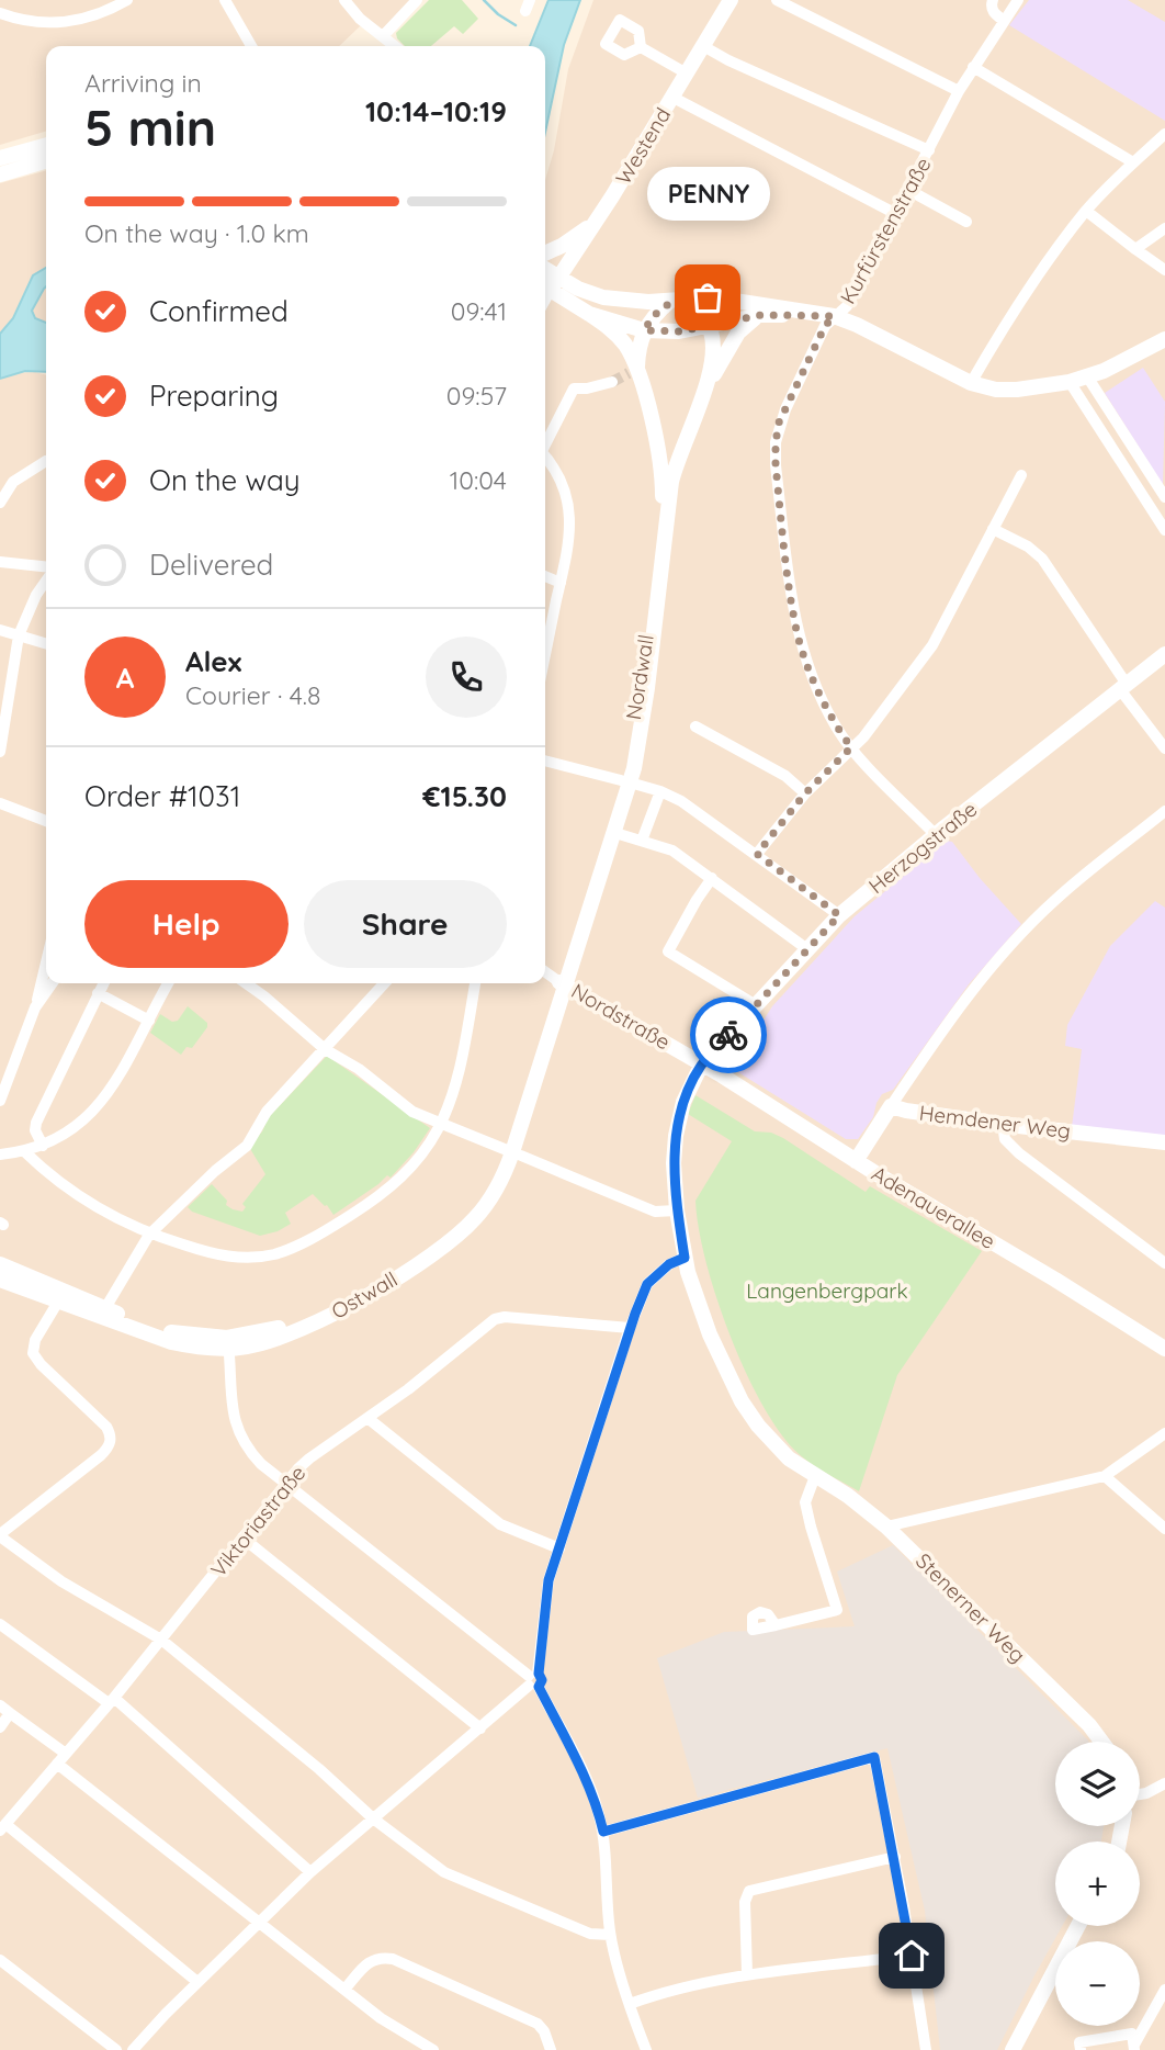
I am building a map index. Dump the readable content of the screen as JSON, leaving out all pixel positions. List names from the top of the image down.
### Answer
{
  "streets": {
    "main road": [
      "Westend",
      "Nordwall",
      "Herzogstraße",
      "Nordstraße",
      "Hemdener Weg",
      "Adenauerallee",
      "Ostwall",
      "Stenerner Weg"
    ],
    "street": ["Kurfürstenstraße", "Viktoriastraße"]
  },
  "crossings": [
    ["Kurfürstenstraße", "Herzogstraße"],
    ["Nordwall", "Nordstraße"],
    ["Nordwall", "Ostwall"],
    ["Herzogstraße", "Nordstraße"],
    ["Herzogstraße", "Adenauerallee"],
    ["Herzogstraße", "Stenerner Weg"],
    ["Nordstraße", "Adenauerallee"],
    ["Nordstraße", "Ostwall"],
    ["Nordstraße", "Stenerner Weg"],
    ["Hemdener Weg", "Adenauerallee"],
    ["Adenauerallee", "Stenerner Weg"]
  ],
  "parks": ["Langenbergpark"],
  "places": ["PENNY"],
  "page": {
    "heading": ["5 min", "Arriving in", "10:14–10:19"],
    "panel": [
      "Alex",
      "Courier · 4.8",
      "Order #1031",
      "€15.30"
    ],
    "bubble": "PENNY",
    "bar": "On the way · 1.0 km",
    "list": [
      ["Confirmed", "09:41"],
      ["Preparing", "09:57"],
      ["On the way", "10:04"],
      "Delivered"
    ],
    "round": "A",
    "buttons": ["Help", "Share"],
    "map_buttons": ["+", "−"]
  }
}
